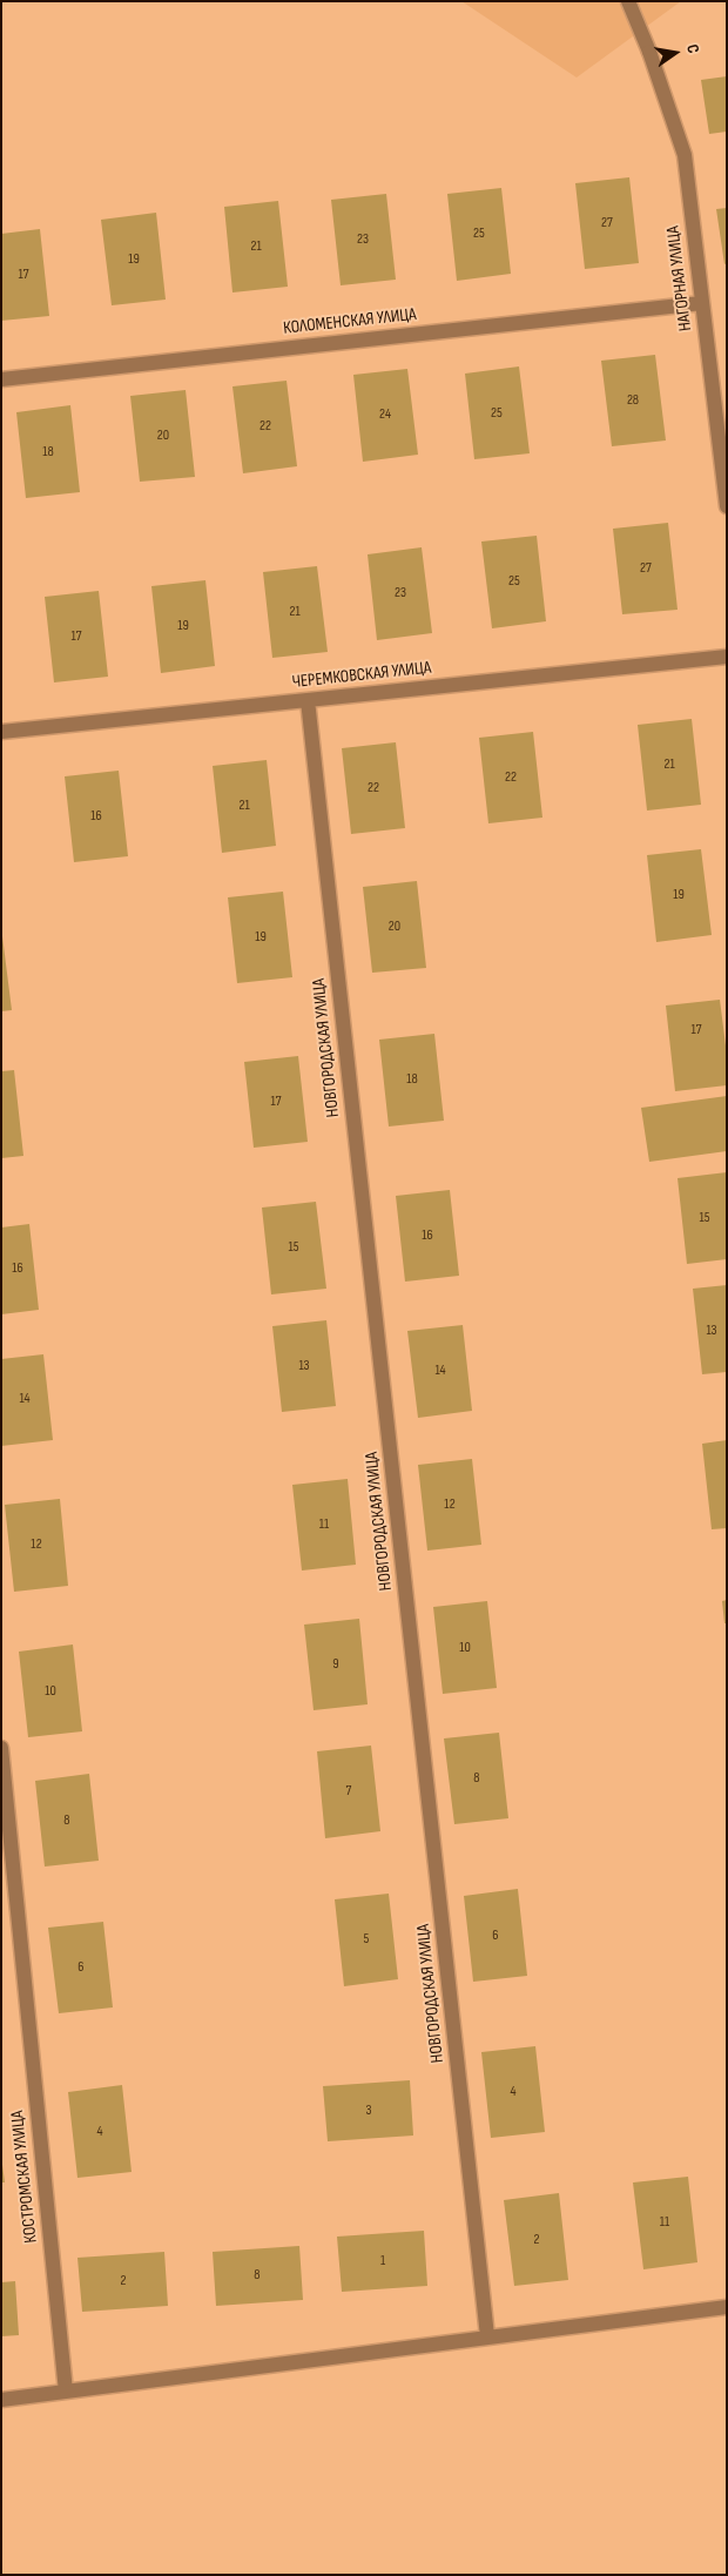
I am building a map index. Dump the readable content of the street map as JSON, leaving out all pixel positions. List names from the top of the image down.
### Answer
{
  "streets": {
    "street": [
      "НАГОРНАЯ УЛИЦА",
      "КОЛОМЕНСКАЯ УЛИЦА",
      "ЧЕРЕМКОВСКАЯ УЛИЦА",
      "НОВГОРОДСКАЯ УЛИЦА",
      "КОСТРОМСКАЯ УЛИЦА"
    ]
  },
  "crossings": [
    ["НАГОРНАЯ УЛИЦА", "КОЛОМЕНСКАЯ УЛИЦА"],
    ["ЧЕРЕМКОВСКАЯ УЛИЦА", "НОВГОРОДСКАЯ УЛИЦА"]
  ],
  "house_numbers": [
    "27",
    "25",
    "23",
    "21",
    "19",
    "17",
    "28",
    "25",
    "24",
    "22",
    "20",
    "18",
    "27",
    "25",
    "23",
    "21",
    "19",
    "17",
    "21",
    "22",
    "22",
    "21",
    "16",
    "19",
    "20",
    "19",
    "17",
    "18",
    "17",
    "15",
    "16",
    "15",
    "16",
    "13",
    "13",
    "14",
    "14",
    "12",
    "11",
    "12",
    "10",
    "9",
    "10",
    "8",
    "7",
    "8",
    "6",
    "5",
    "6",
    "4",
    "3",
    "4",
    "11",
    "2",
    "1",
    "8",
    "2"
  ],
  "north": "right"
}
